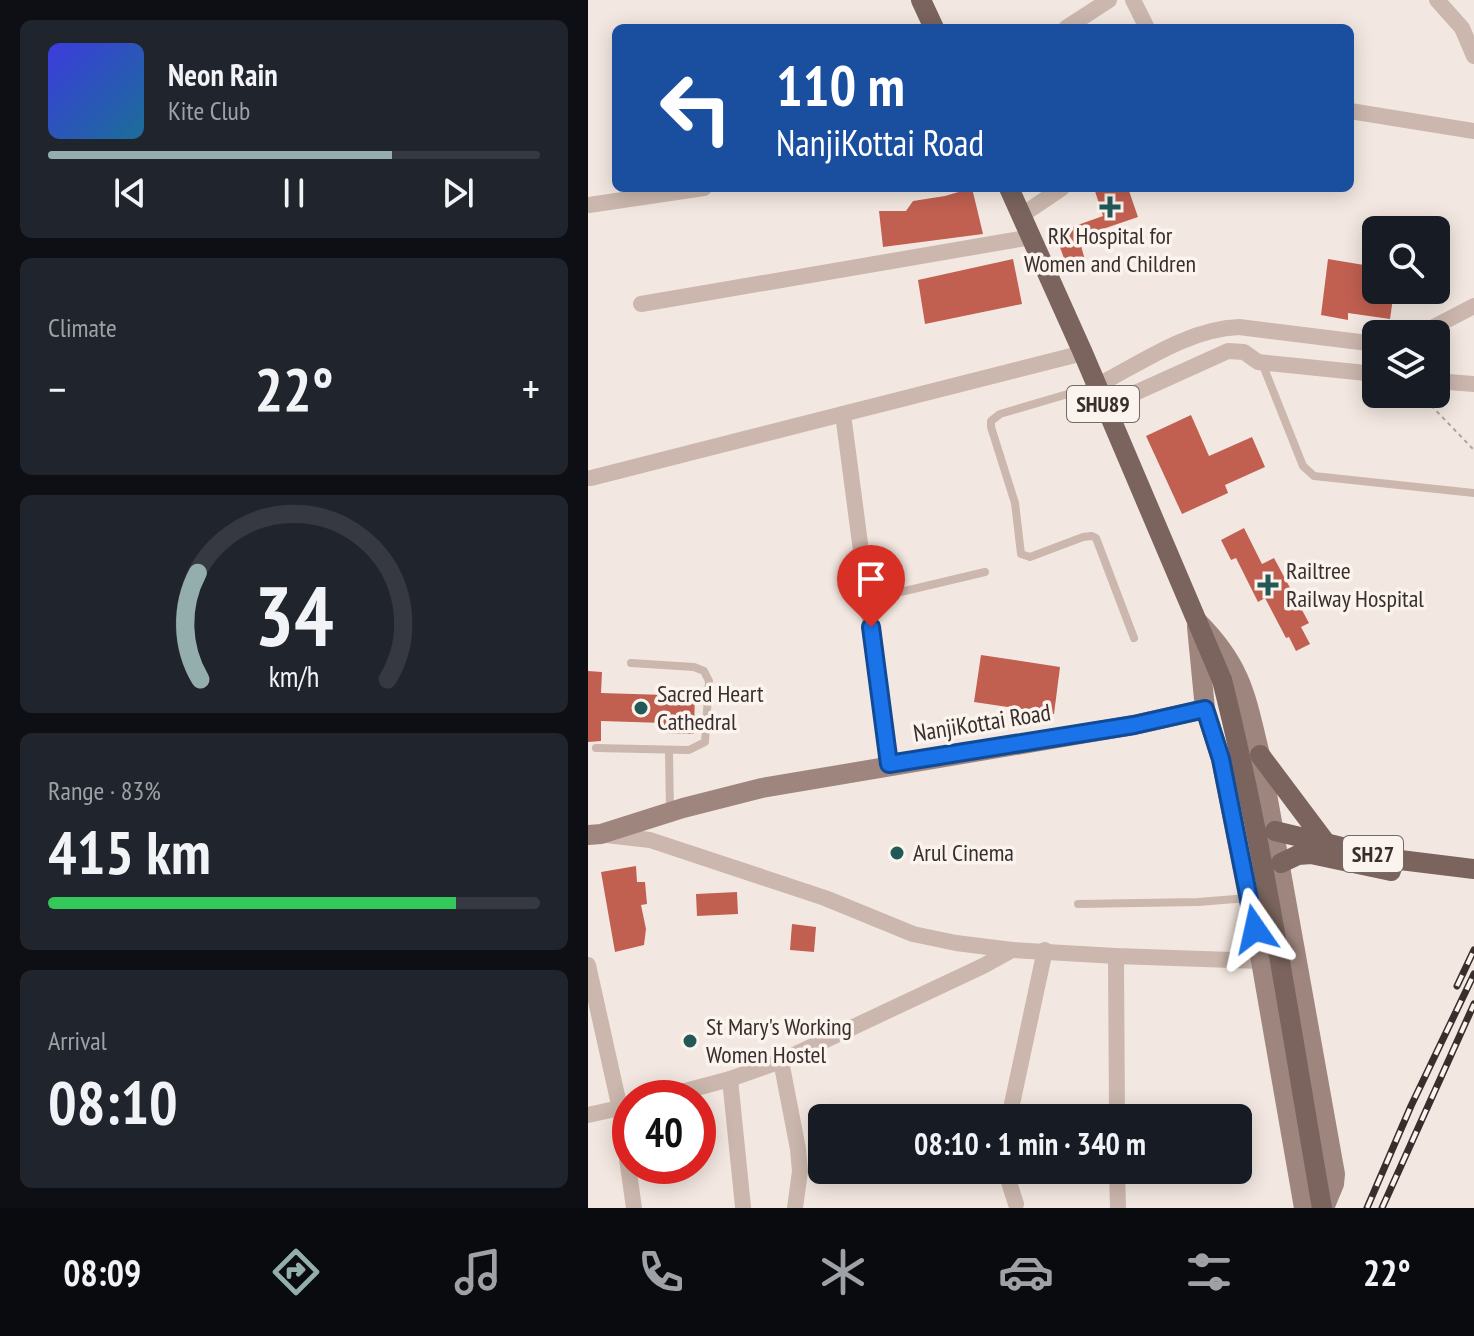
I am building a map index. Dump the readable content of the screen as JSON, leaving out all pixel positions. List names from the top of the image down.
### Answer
{
  "streets": {
    "main road": ["SHU89", "SH27"],
    "street": ["NanjiKottai Road"]
  },
  "places": {
    "health": ["RK Hospital for Women and Children", "Railtree Railway Hospital"],
    "other": ["Sacred Heart Cathedral", "Arul Cinema", "St Mary's Working Women Hostel"]
  },
  "page": {
    "turn": ["110 m", "NanjiKottai Road"],
    "song": ["Neon Rain", "Kite Club"],
    "tile": [
      "Climate",
      ["Range · 83%", "415 km"],
      ["Arrival", "08:10"]
    ],
    "heat": ["−", "22°", "+"],
    "limit": "40",
    "trip": "08:10 · 1 min · 340 m",
    "tabs": ["08:09", "22°"],
    "gauge": ["34", "km/h"]
  }
}
